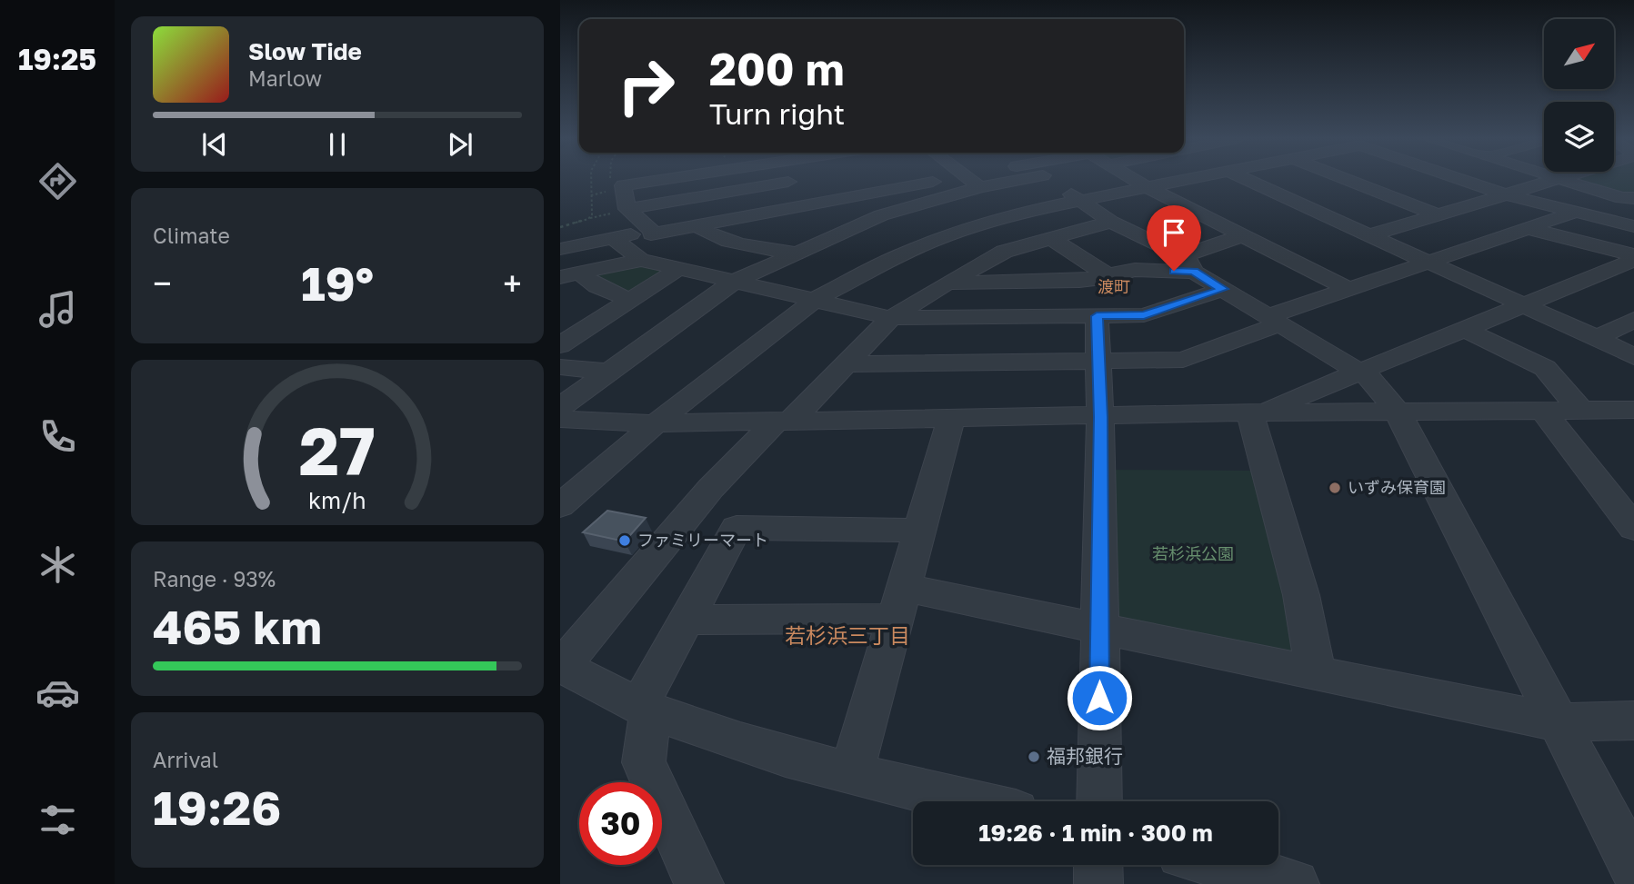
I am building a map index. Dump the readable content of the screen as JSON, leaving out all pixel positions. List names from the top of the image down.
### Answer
{
  "districts": ["渡町", "若杉浜三丁目"],
  "parks": ["若杉浜公園"],
  "places": ["いずみ保育園", "ファミリーマート", "福邦銀行"],
  "north": "top right",
  "page": {
    "tabs": "19:25",
    "turn": ["200 m", "Turn right"],
    "song": ["Slow Tide", "Marlow"],
    "tile": [
      "Climate",
      ["Range · 93%", "465 km"],
      ["Arrival", "19:26"]
    ],
    "heat": ["−", "19°", "+"],
    "limit": "30",
    "trip": "19:26 · 1 min · 300 m",
    "gauge": ["27", "km/h"]
  }
}
